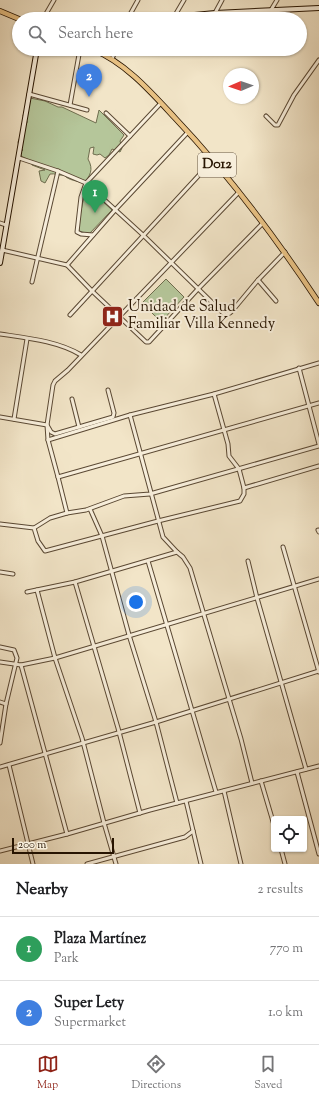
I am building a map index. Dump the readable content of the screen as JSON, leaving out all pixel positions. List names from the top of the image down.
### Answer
{
  "streets": {
    "main road": ["D012"]
  },
  "places": {
    "hospital": ["Unidad de Salud Familiar Villa Kennedy"]
  },
  "scale_bar": "200 m",
  "north": "left",
  "page": {
    "search": "Search here",
    "pins": ["2", "1"],
    "scale": "200 m",
    "heading": ["Nearby", "2 results"],
    "list": [
      {
        "mark": "1",
        "name": "Plaza Martínez",
        "note": "Park",
        "value": "770 m"
      },
      {
        "mark": "2",
        "name": "Super Lety",
        "note": "Supermarket",
        "value": "1.0 km"
      }
    ],
    "nav": ["Map", "Directions", "Saved"]
  }
}
